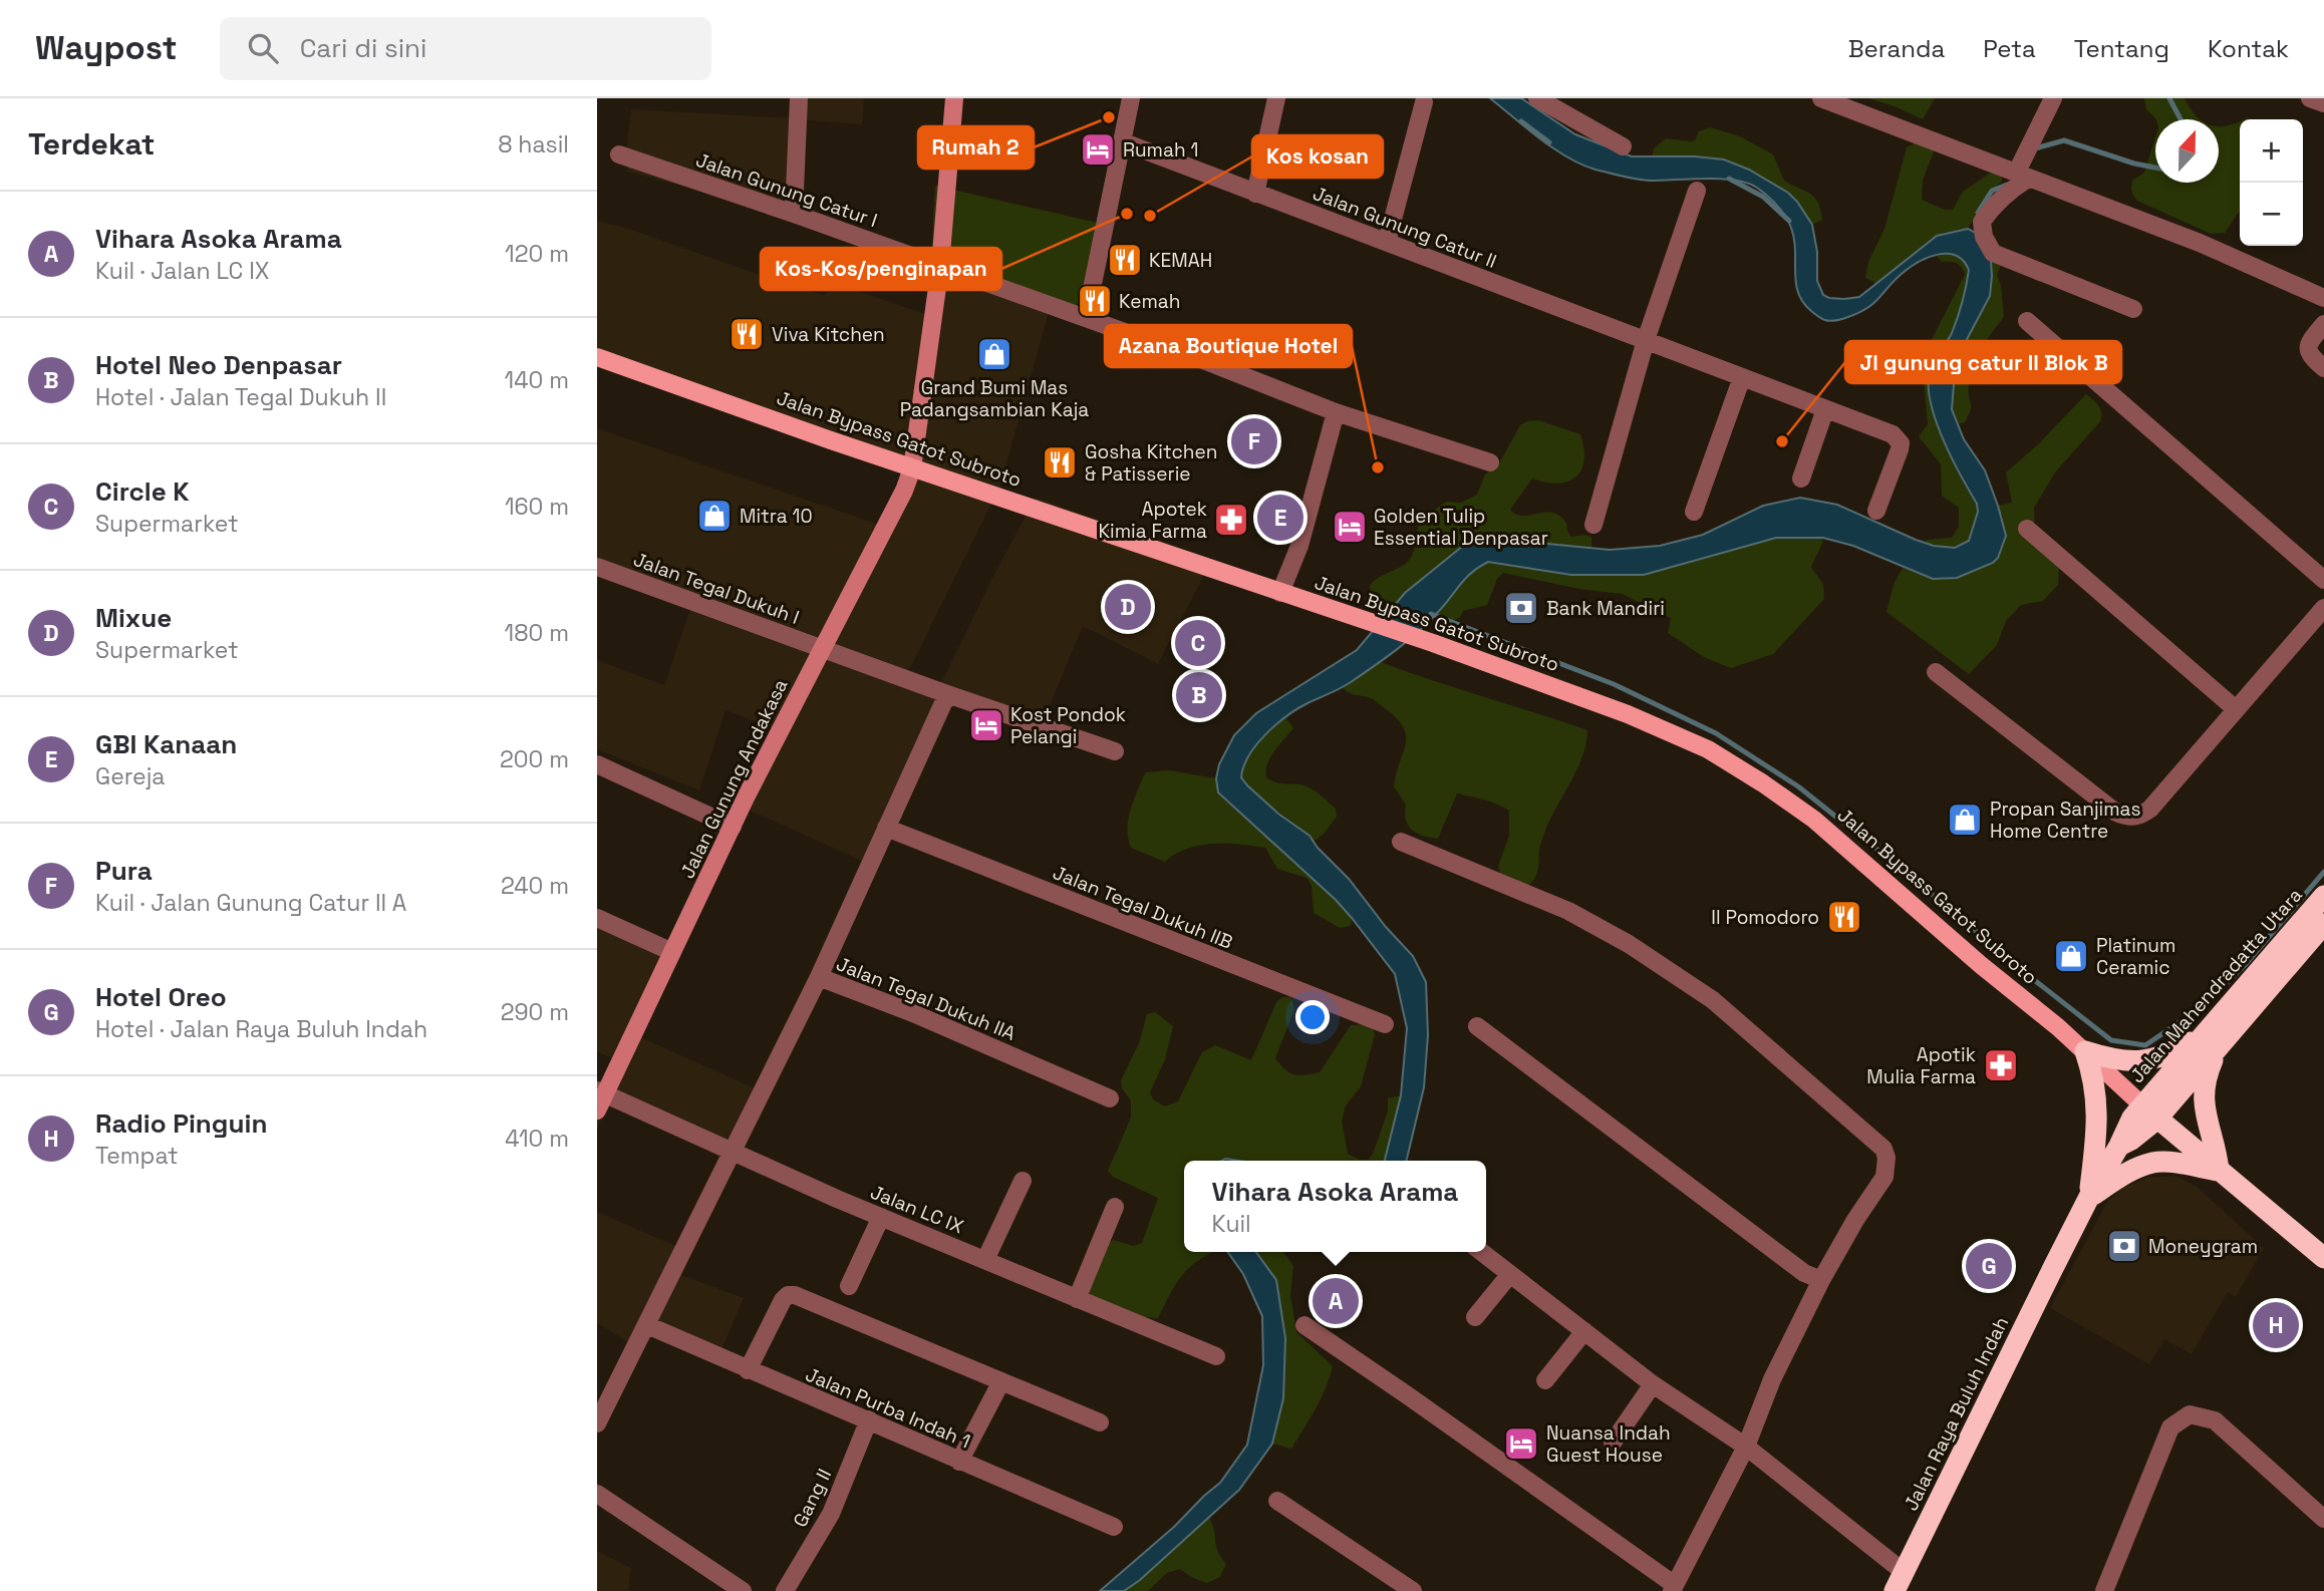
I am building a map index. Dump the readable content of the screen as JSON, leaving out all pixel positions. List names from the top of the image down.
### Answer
{
  "streets": {
    "highway": ["Jalan Mahendradatta Utara", "Jalan Raya Buluh Indah"],
    "main road": ["Jalan Bypass Gatot Subroto"],
    "street": [
      "Jalan Gunung Catur I",
      "Jalan Gunung Catur II",
      "Jalan Tegal Dukuh I",
      "Jalan Gunung Andakasa",
      "Jalan Tegal Dukuh IIB",
      "Jalan Tegal Dukuh IIA",
      "Jalan LC IX",
      "Jalan Purba Indah 1",
      "Gang II"
    ]
  },
  "crossings": [
    ["Jalan Gunung Catur I", "Jalan Gunung Andakasa"],
    ["Jalan Bypass Gatot Subroto", "Jalan Gunung Andakasa"],
    ["Jalan Bypass Gatot Subroto", "Jalan Mahendradatta Utara"],
    ["Jalan Bypass Gatot Subroto", "Jalan Raya Buluh Indah"],
    ["Jalan Tegal Dukuh I", "Jalan Gunung Andakasa"],
    ["Jalan Tegal Dukuh I", "Jalan Tegal Dukuh IIA"],
    ["Jalan Gunung Andakasa", "Jalan LC IX"],
    ["Jalan Tegal Dukuh IIB", "Jalan Tegal Dukuh IIA"],
    ["Jalan Mahendradatta Utara", "Jalan Raya Buluh Indah"],
    ["Jalan Purba Indah 1", "Gang II"]
  ],
  "places": {
    "other": [
      "Rumah 2",
      "Kos-Kos/penginapan",
      "Kos kosan",
      "Jl gunung catur II Blok B",
      "Azana Boutique Hotel"
    ],
    "hotel": [
      "Rumah 1",
      "Golden Tulip Essential Denpasar",
      "Kost Pondok Pelangi",
      "Nuansa Indah Guest House"
    ],
    "restaurant": [
      "KEMAH",
      "Kemah",
      "Viva Kitchen",
      "Gosha Kitchen & Patisserie",
      "Il Pomodoro"
    ],
    "shop": [
      "Grand Bumi Mas Padangsambian Kaja",
      "Mitra 10",
      "Propan Sanjimas Home Centre",
      "Platinum Ceramic"
    ],
    "pharmacy": ["Apotek Kimia Farma", "Apotik Mulia Farma"],
    "bank": ["Bank Mandiri", "Moneygram"]
  },
  "north": "top",
  "page": {
    "header": "Waypost",
    "search": "Cari di sini",
    "nav": [
      "Beranda",
      "Peta",
      "Tentang",
      "Kontak"
    ],
    "heading": ["Terdekat", "8 hasil"],
    "map_buttons": ["+", "−"],
    "list": [
      {
        "mark": "A",
        "name": "Vihara Asoka Arama",
        "note": "Kuil · Jalan LC IX",
        "value": "120 m"
      },
      {
        "mark": "B",
        "name": "Hotel Neo Denpasar",
        "note": "Hotel · Jalan Tegal Dukuh II",
        "value": "140 m"
      },
      {
        "mark": "C",
        "name": "Circle K",
        "note": "Supermarket",
        "value": "160 m"
      },
      {
        "mark": "D",
        "name": "Mixue",
        "note": "Supermarket",
        "value": "180 m"
      },
      {
        "mark": "E",
        "name": "GBI Kanaan",
        "note": "Gereja",
        "value": "200 m"
      },
      {
        "mark": "F",
        "name": "Pura",
        "note": "Kuil · Jalan Gunung Catur II A",
        "value": "240 m"
      },
      {
        "mark": "G",
        "name": "Hotel Oreo",
        "note": "Hotel · Jalan Raya Buluh Indah",
        "value": "290 m"
      },
      {
        "mark": "H",
        "name": "Radio Pinguin",
        "note": "Tempat",
        "value": "410 m"
      }
    ],
    "pins": [
      "F",
      "E",
      "D",
      "C",
      "B",
      "G",
      "A",
      "H"
    ],
    "popup": ["Vihara Asoka Arama", "Kuil"]
  }
}
